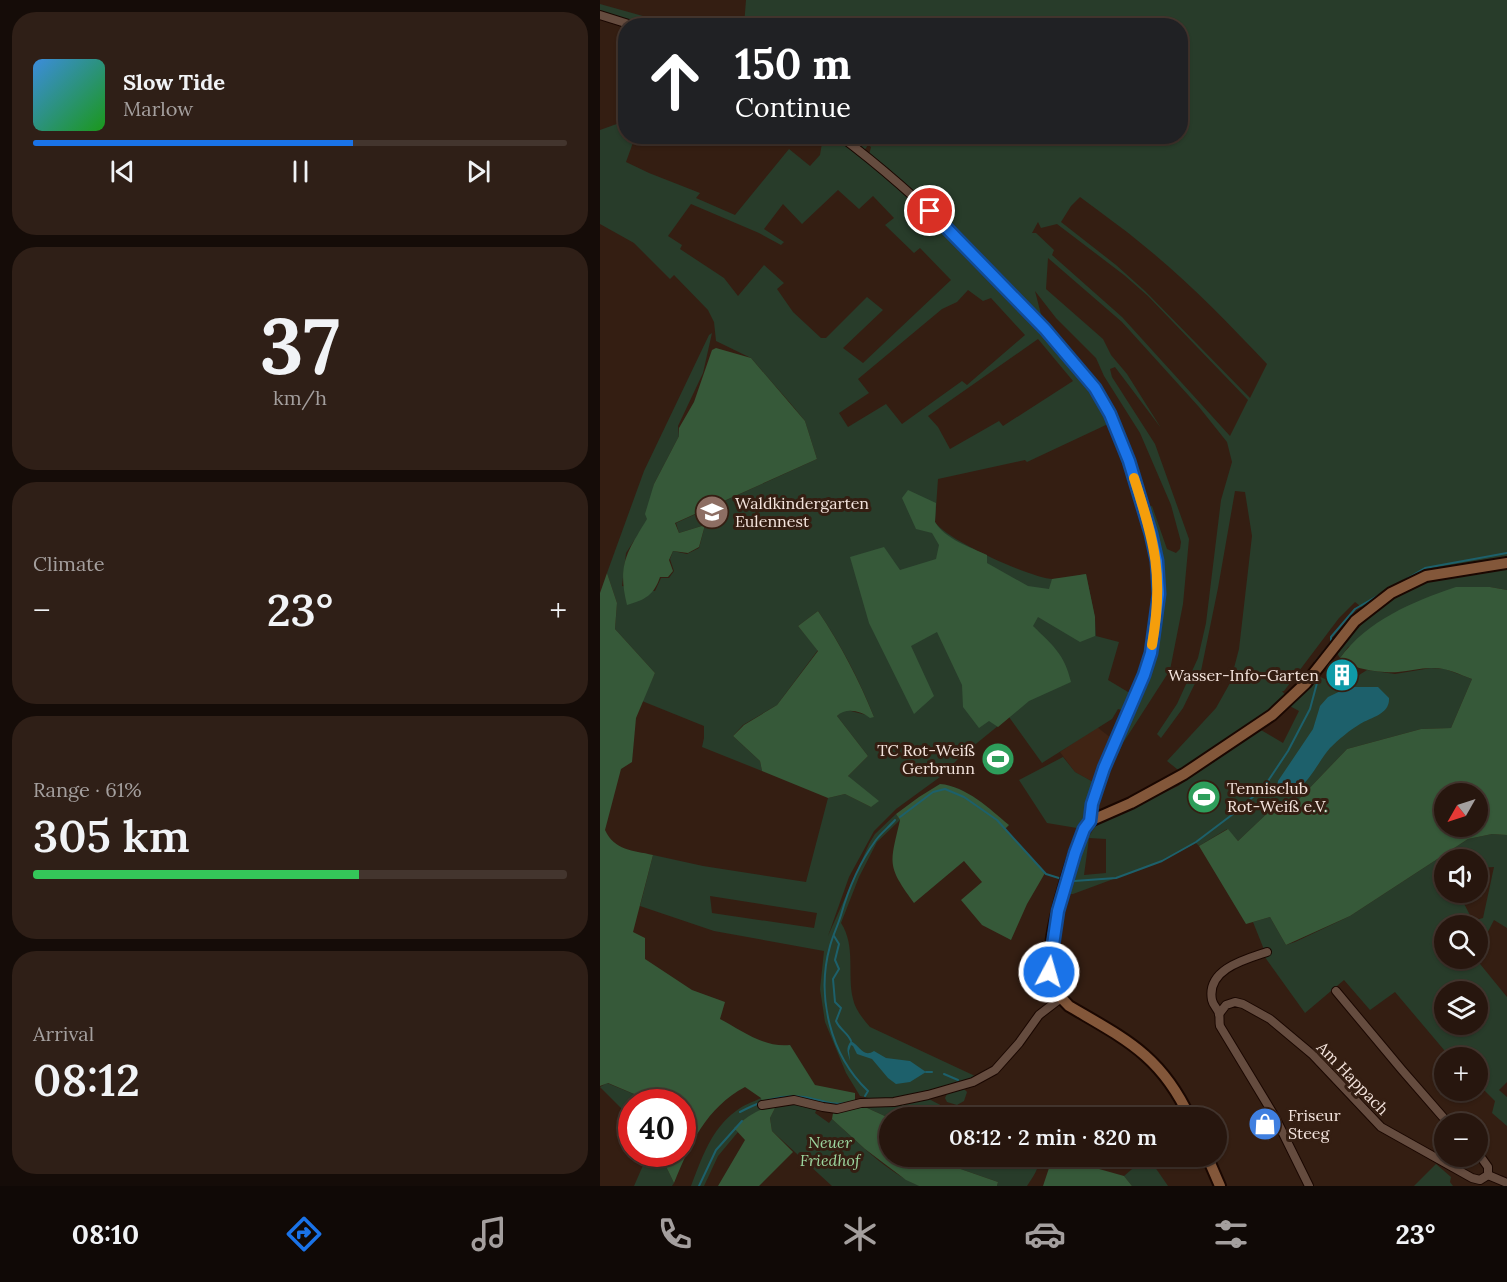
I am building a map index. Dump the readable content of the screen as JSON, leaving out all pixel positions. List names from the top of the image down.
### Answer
{
  "streets": {
    "street": ["Am Happach"]
  },
  "parks": ["Neuer Friedhof"],
  "places": {
    "school or university": ["Waldkindergarten Eulennest"],
    "building": ["Wasser-Info-Garten"],
    "sports": ["TC Rot-Weiß Gerbrunn", "Tennisclub Rot-Weiß e.V."],
    "shop": ["Friseur Steeg"]
  },
  "north": "bottom left",
  "page": {
    "turn": ["150 m", "Continue"],
    "song": ["Slow Tide", "Marlow"],
    "tile": [
      ["37", "km/h"],
      "Climate",
      ["Range · 61%", "305 km"],
      ["Arrival", "08:12"]
    ],
    "heat": ["−", "23°", "+"],
    "map_buttons": ["+", "−"],
    "limit": "40",
    "trip": "08:12 · 2 min · 820 m",
    "tabs": ["08:10", "23°"]
  }
}
